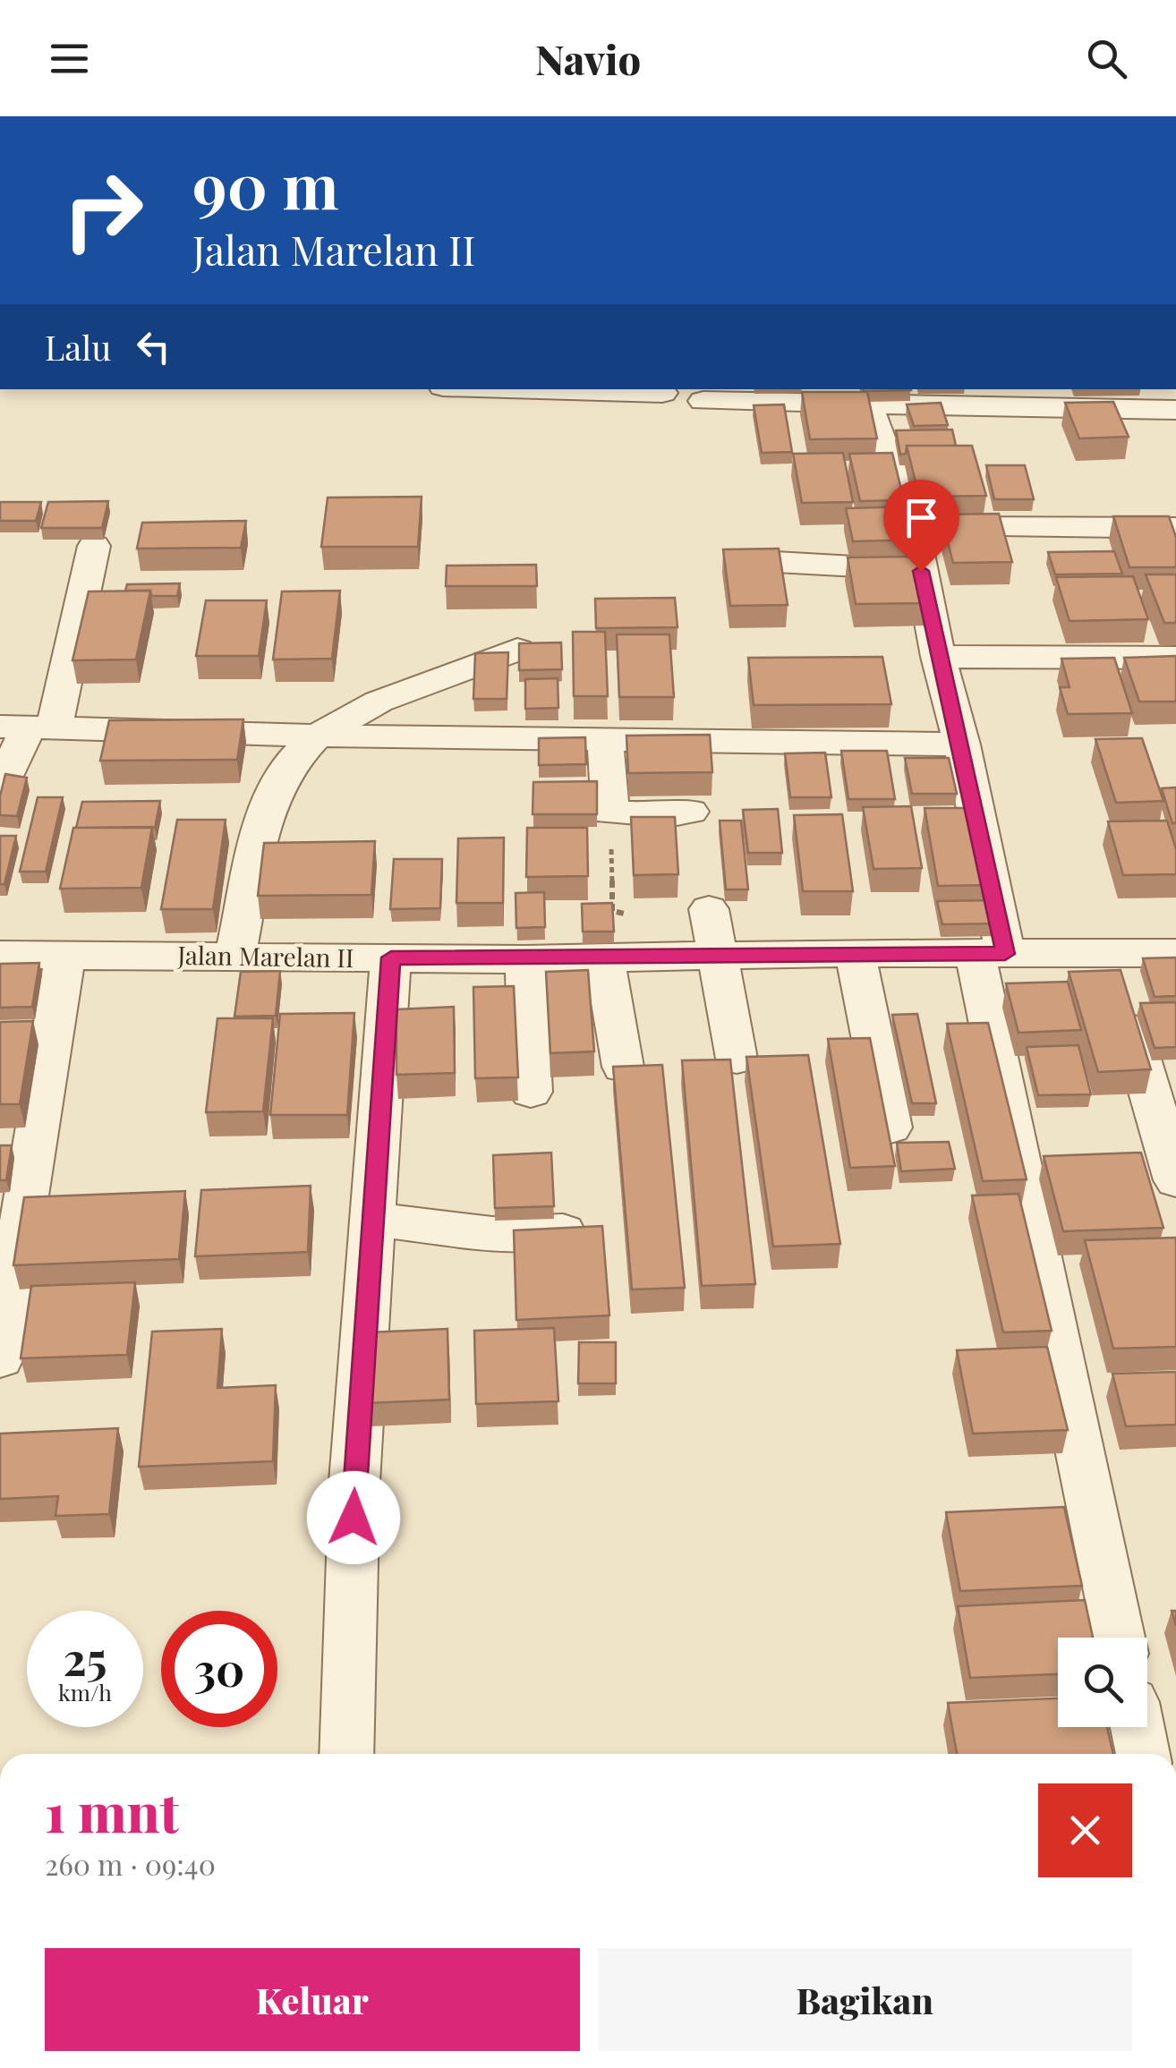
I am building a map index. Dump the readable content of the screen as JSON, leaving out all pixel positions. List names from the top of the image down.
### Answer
{
  "streets": {
    "street": ["Jalan Marelan II"]
  },
  "page": {
    "header": "Navio",
    "turn": ["90 m", "Jalan Marelan II"],
    "then": "Lalu",
    "speed": "25 km/h",
    "limit": "30",
    "heading": ["1 mnt", "260 m · 09:40"],
    "buttons": ["Keluar", "Bagikan"]
  }
}
